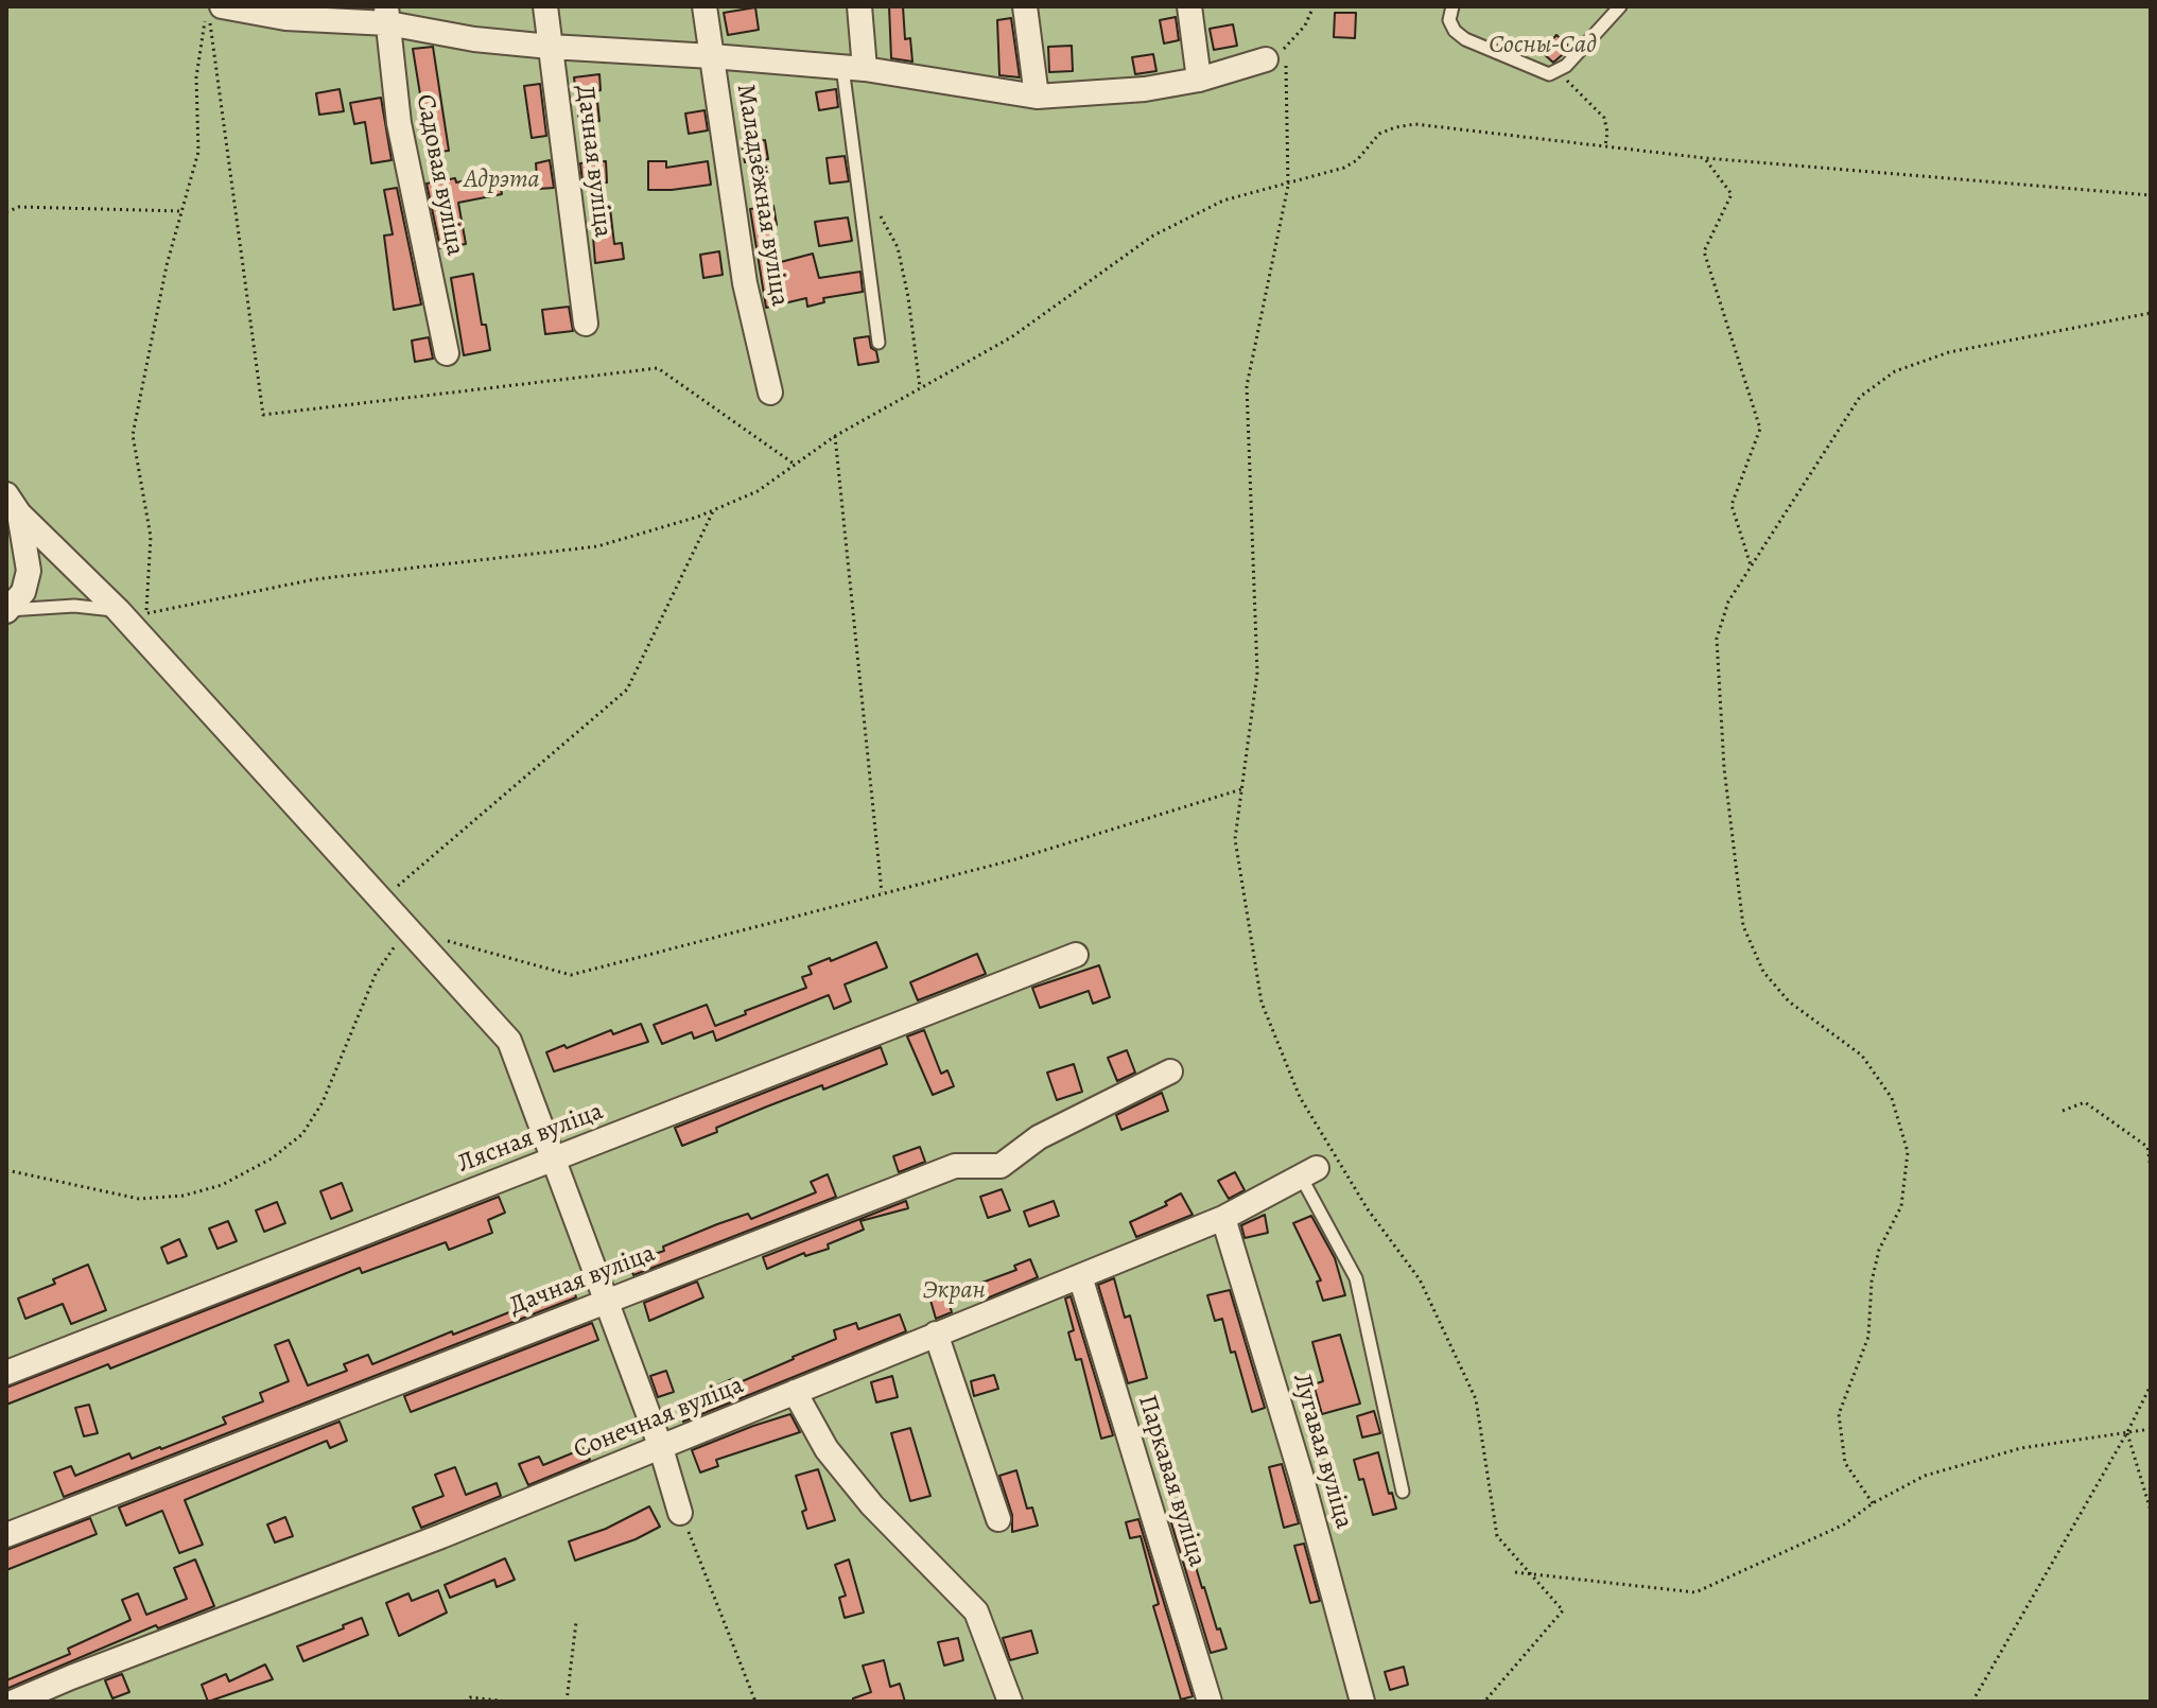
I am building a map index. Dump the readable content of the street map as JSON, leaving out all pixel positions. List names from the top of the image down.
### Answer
{
  "streets": {
    "street": [
      "Дачная вуліца",
      "Садовая вуліца",
      "Маладзёжная вуліца",
      "Лясная вуліца",
      "Сонечная вуліца",
      "Лугавая вуліца",
      "Паркавая вуліца"
    ]
  },
  "crossings": [
    ["Сонечная вуліца", "Лугавая вуліца"],
    ["Сонечная вуліца", "Паркавая вуліца"]
  ],
  "parks": ["Сосны-Сад", "Адрэта", "Экран"]
}
